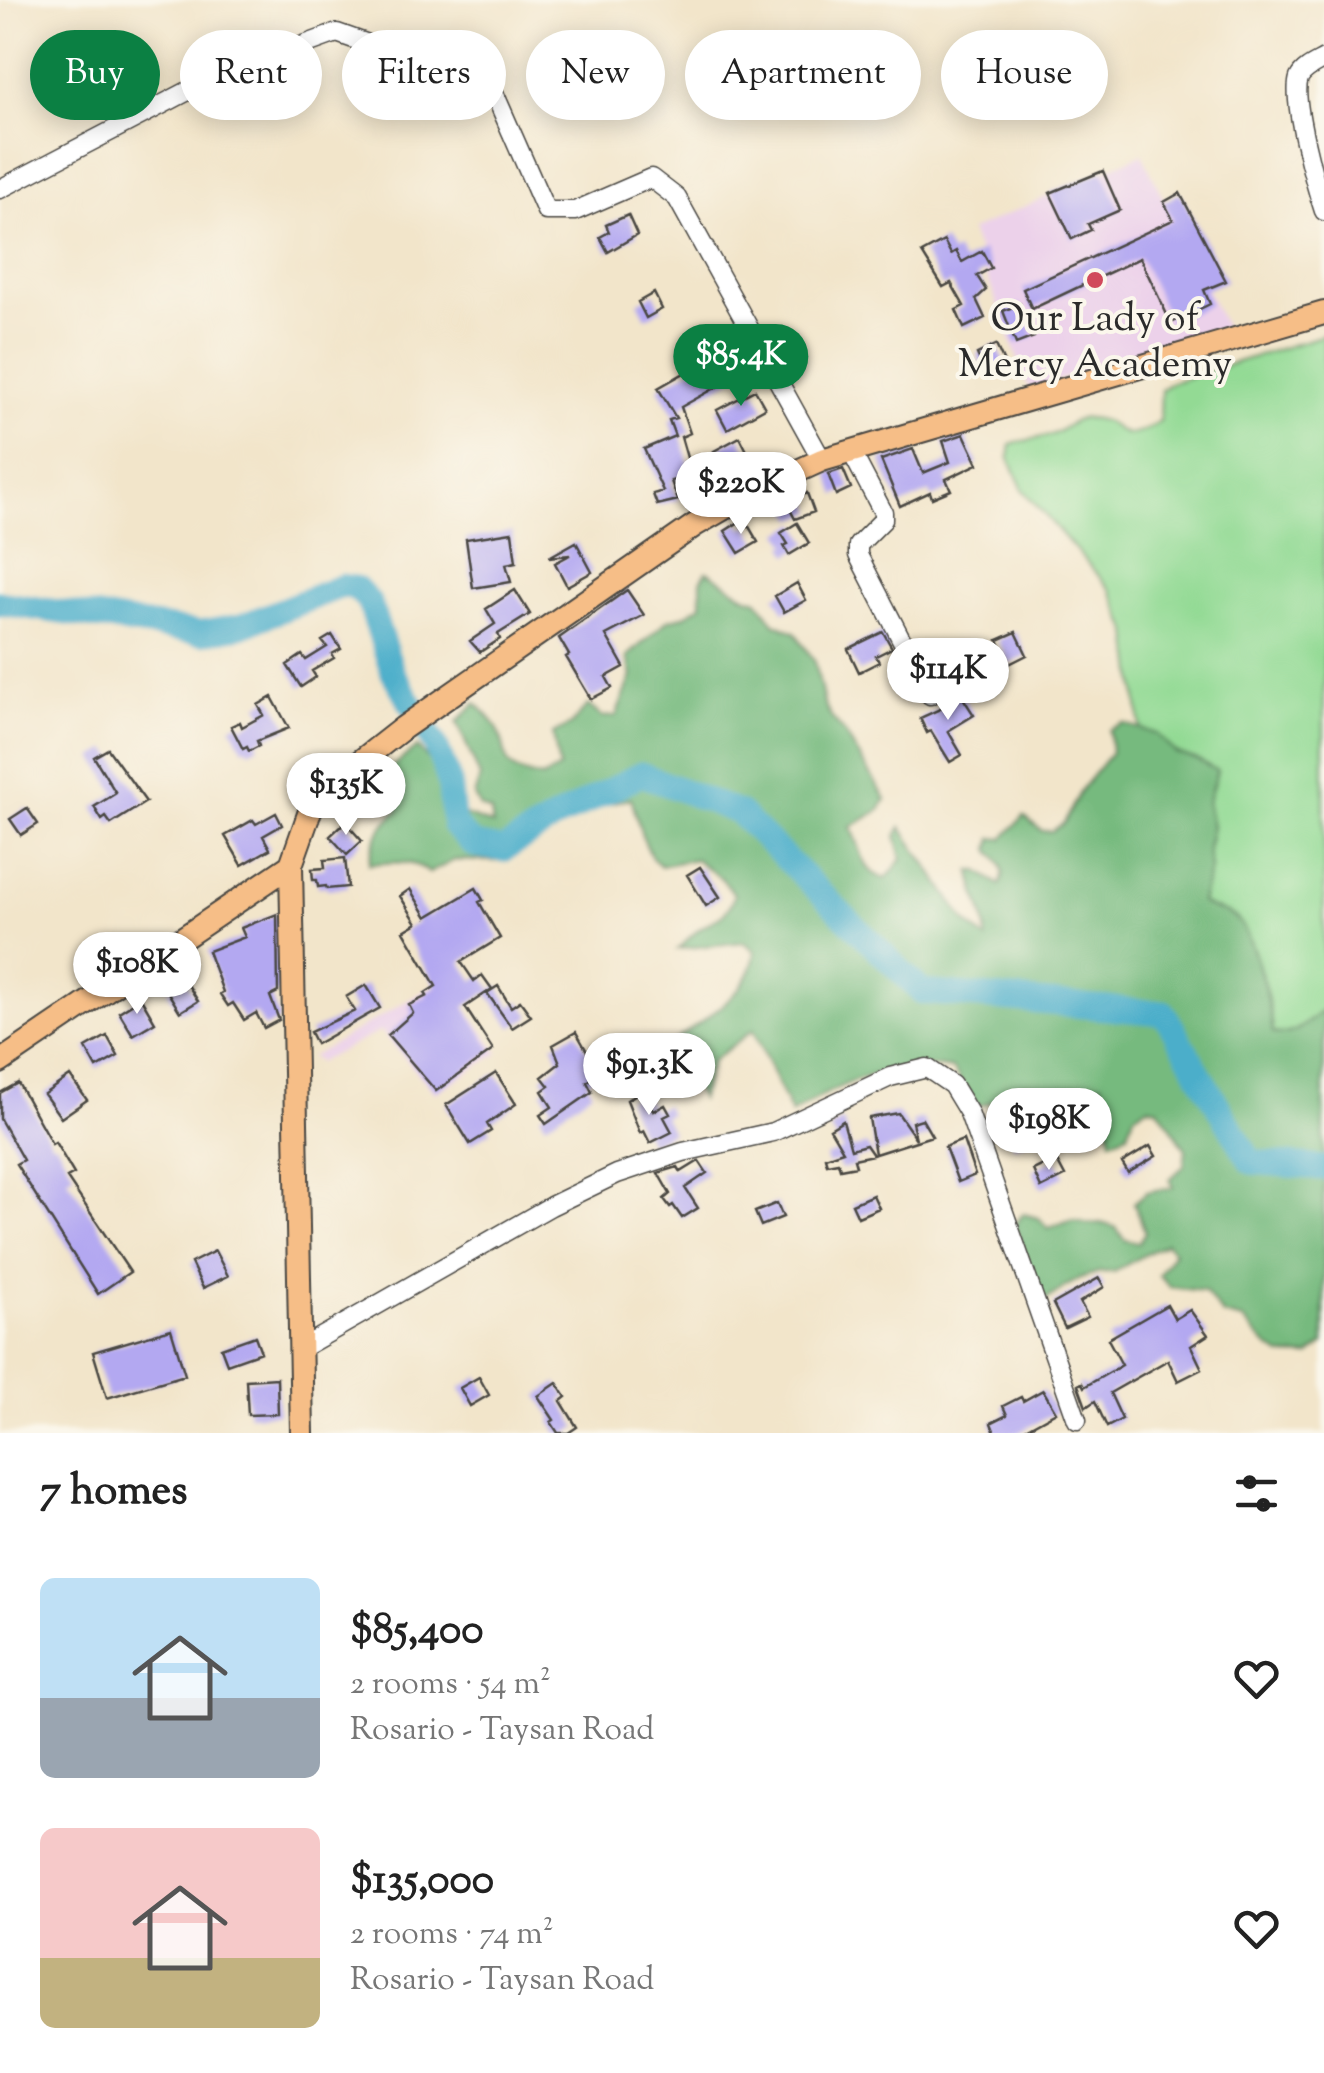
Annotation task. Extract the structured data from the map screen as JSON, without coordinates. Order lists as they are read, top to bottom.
{
  "places": ["Our Lady of Mercy Academy"],
  "page": {
    "chip": [
      "Buy",
      "Rent",
      "Filters",
      "New",
      "Apartment",
      "House"
    ],
    "price": [
      "$85.4K",
      "$220K",
      "$114K",
      "$135K",
      "$108K",
      "$91.3K",
      "$198K"
    ],
    "heading": "7 homes",
    "list": [
      {
        "name": "$85,400",
        "note": "2 rooms · 54 m² · Rosario - Taysan Road"
      },
      {
        "name": "$135,000",
        "note": "2 rooms · 74 m² · Rosario - Taysan Road"
      }
    ]
  }
}
